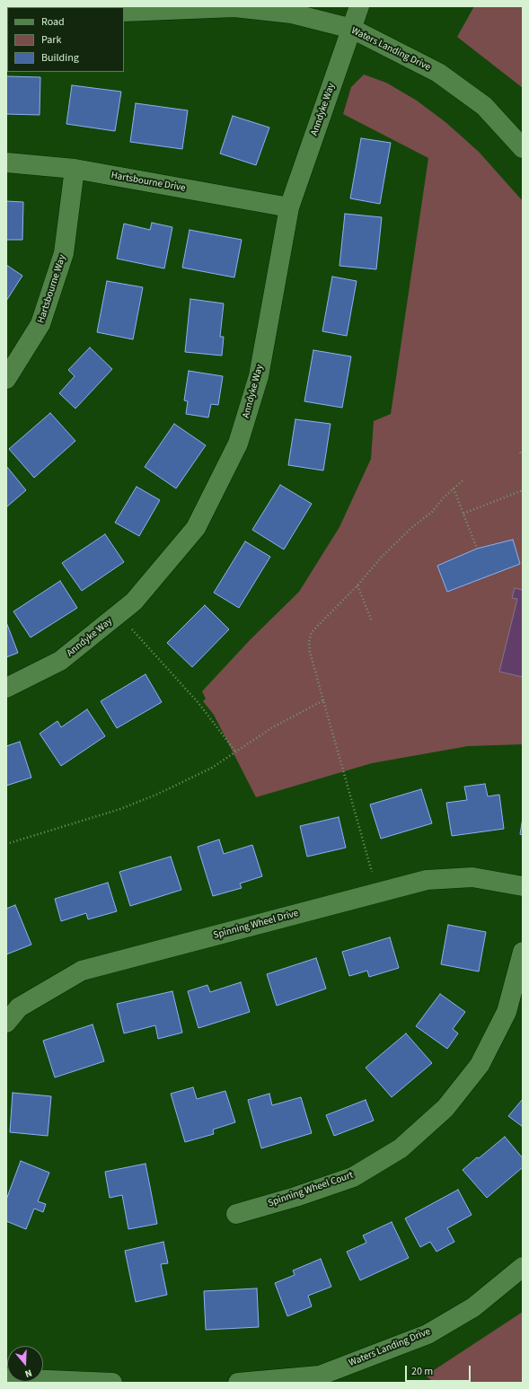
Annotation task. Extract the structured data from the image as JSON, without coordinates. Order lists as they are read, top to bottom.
{
  "streets": {
    "street": [
      "Waters Landing Drive",
      "Anndyke Way",
      "Hartsbourne Drive",
      "Hartsbourne Way",
      "Spinning Wheel Drive",
      "Spinning Wheel Court"
    ]
  },
  "crossings": [
    ["Waters Landing Drive", "Anndyke Way"],
    ["Anndyke Way", "Hartsbourne Drive"],
    ["Hartsbourne Drive", "Hartsbourne Way"]
  ],
  "legend": ["Road", "Park", "Building"],
  "scale_bar": "20 m",
  "north": "bottom"
}
